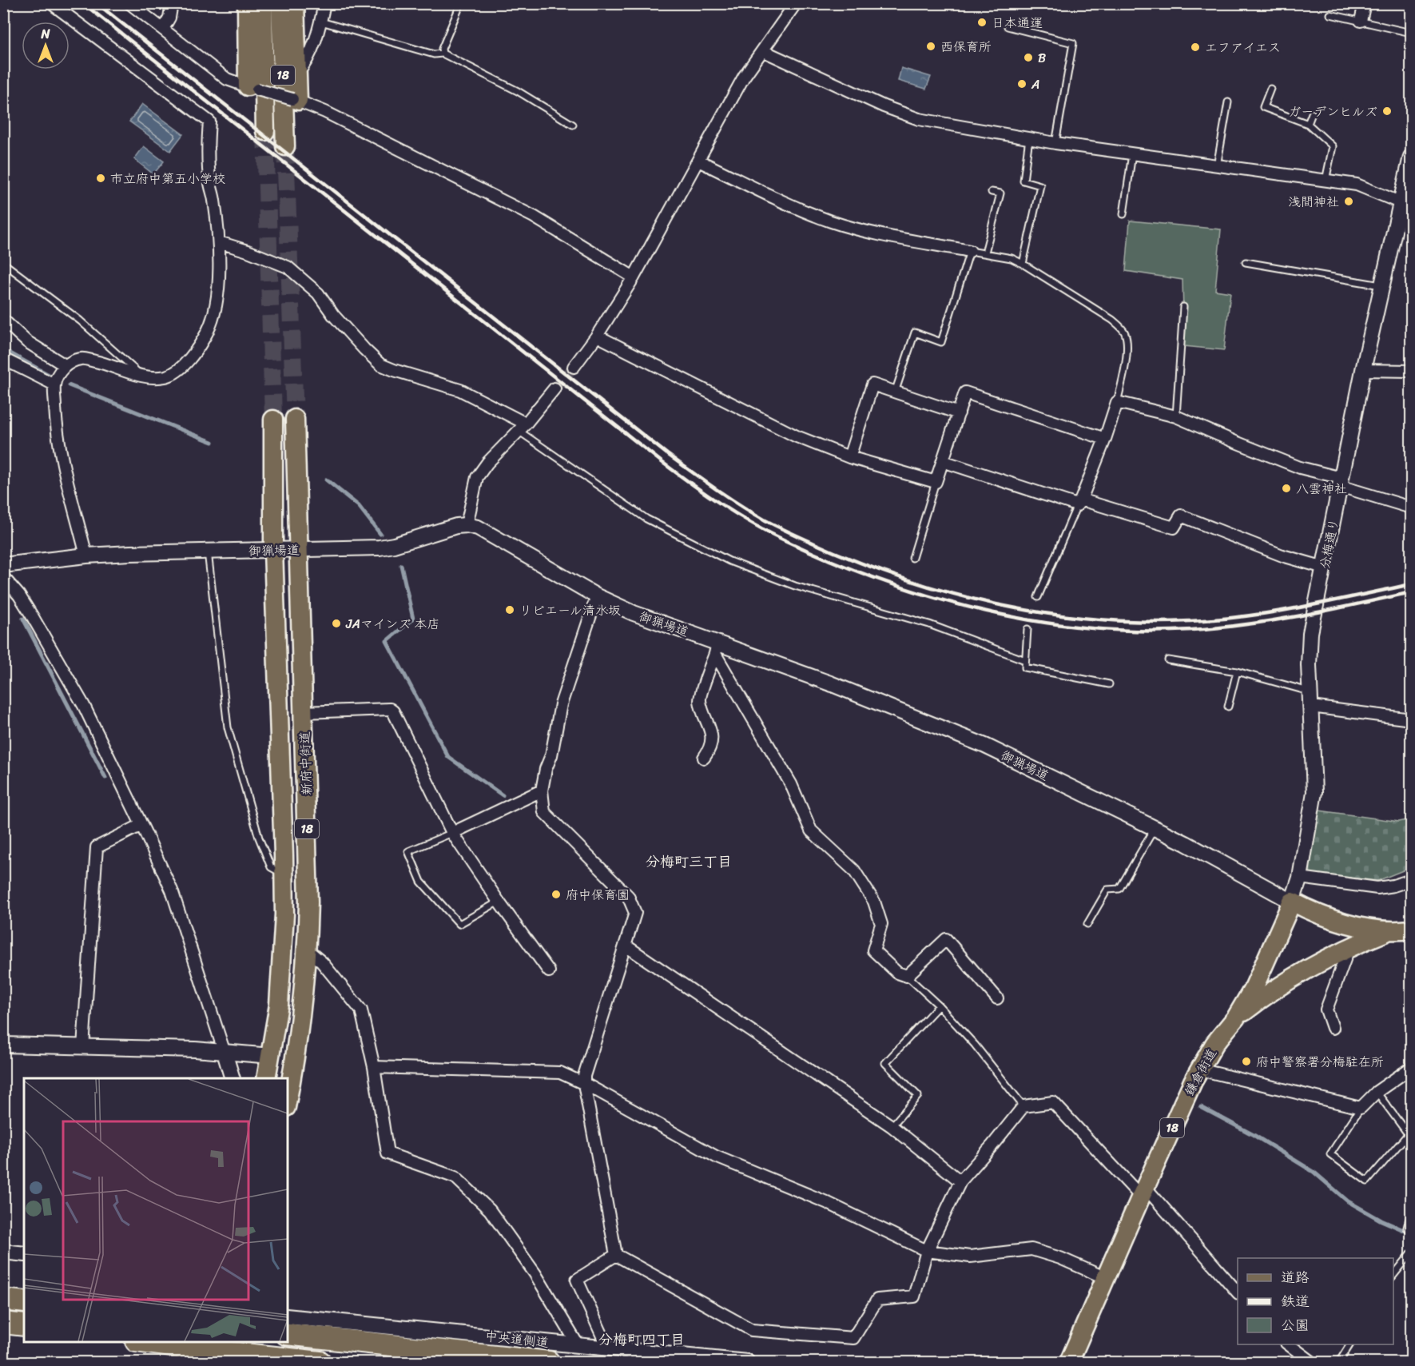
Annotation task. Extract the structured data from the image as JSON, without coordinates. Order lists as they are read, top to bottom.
{
  "streets": {
    "main road": ["18", "新府中街道", "鎌倉街道"],
    "street": ["分梅通り", "御猟場道", "中央道側道"]
  },
  "crossings": [
    ["18", "分梅通り"],
    ["18", "御猟場道"],
    ["18", "鎌倉街道"],
    ["分梅通り", "御猟場道"],
    ["分梅通り", "鎌倉街道"],
    ["御猟場道", "新府中街道"],
    ["御猟場道", "鎌倉街道"]
  ],
  "districts": ["分梅町三丁目", "分梅町四丁目"],
  "places": [
    "日本通運",
    "西保育所",
    "エフアイエス",
    "B",
    "A",
    "ガーデンヒルズ",
    "市立府中第五小学校",
    "浅間神社",
    "八雲神社",
    "リビエール清水坂",
    "JAマインズ 本店",
    "府中保育園",
    "府中警察署分梅駐在所"
  ],
  "legend": ["道路", "鉄道", "公園"],
  "north": "top"
}
